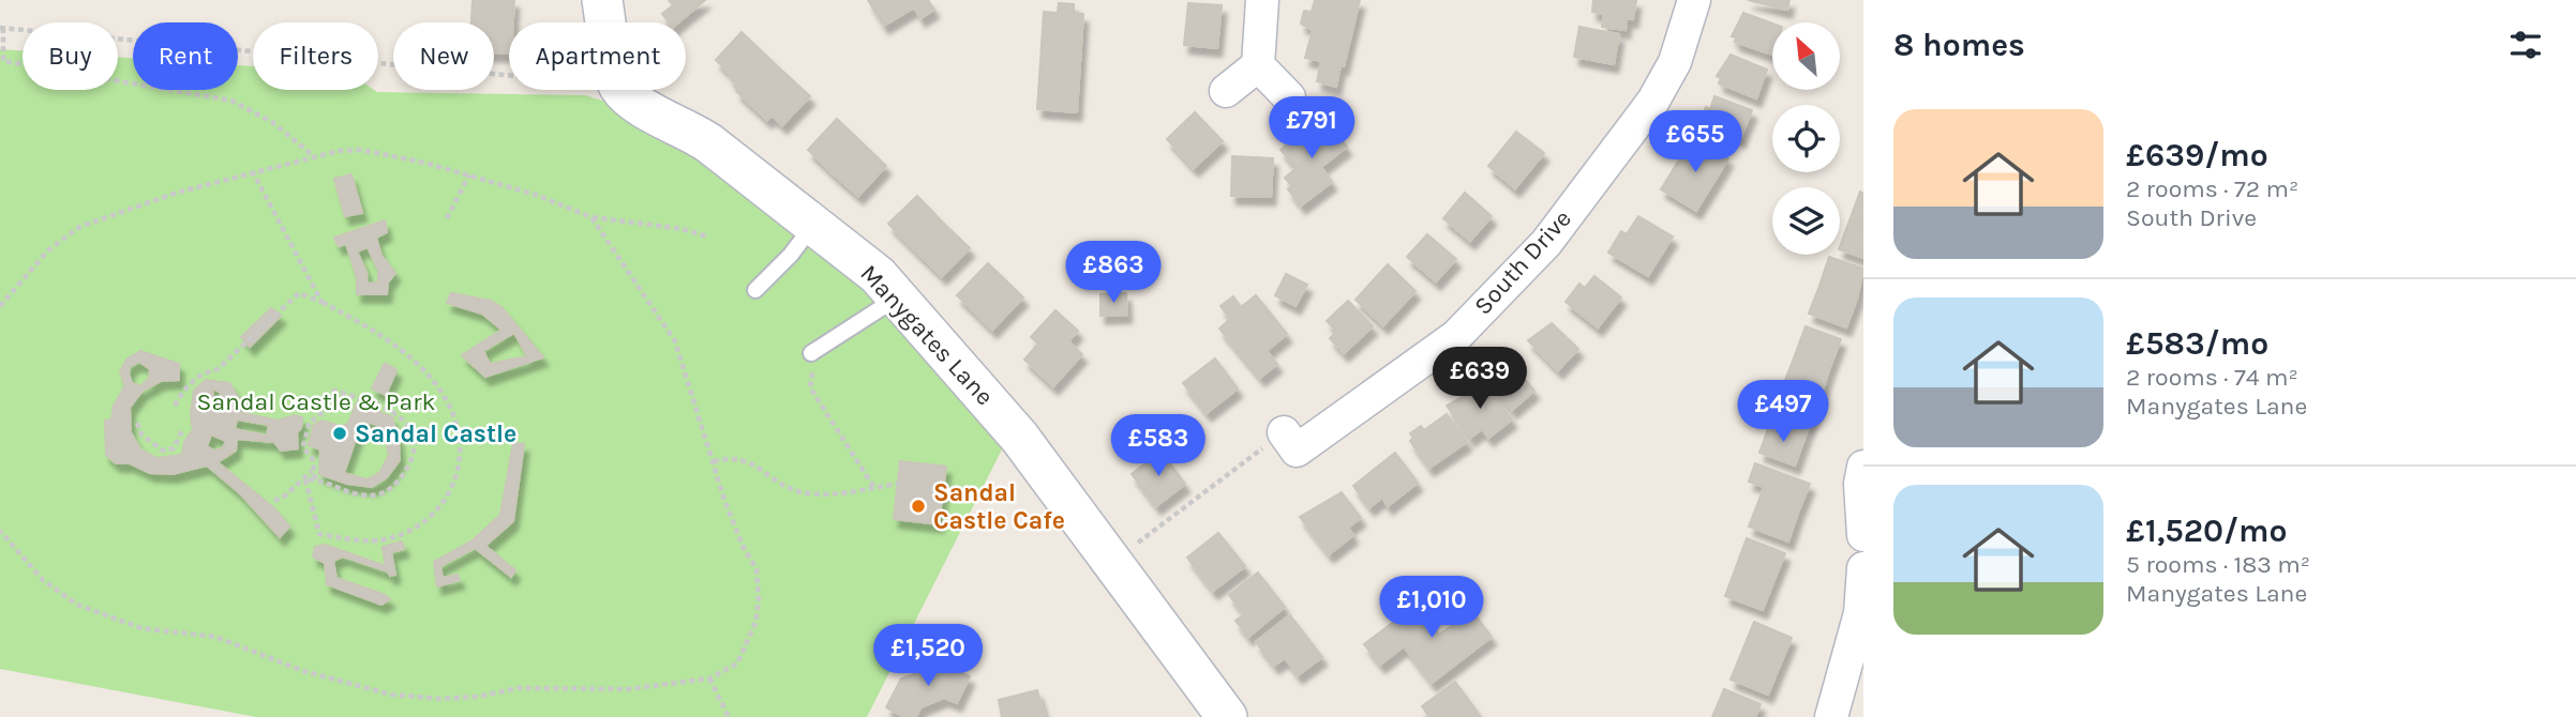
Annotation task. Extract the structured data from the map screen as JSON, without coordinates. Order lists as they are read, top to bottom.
{
  "streets": {
    "street": ["South Drive", "Manygates Lane"]
  },
  "parks": ["Sandal Castle & Park"],
  "places": ["Sandal Castle", "Sandal Castle Cafe"],
  "north": "top left",
  "page": {
    "heading": "8 homes",
    "chip": [
      "Buy",
      "Rent",
      "Filters",
      "New",
      "Apartment"
    ],
    "list": [
      {
        "name": "£639/mo",
        "note": "2 rooms · 72 m² · South Drive"
      },
      {
        "name": "£583/mo",
        "note": "2 rooms · 74 m² · Manygates Lane"
      },
      {
        "name": "£1,520/mo",
        "note": "5 rooms · 183 m² · Manygates Lane"
      }
    ],
    "price": [
      "£791",
      "£655",
      "£863",
      "£639",
      "£497",
      "£583",
      "£1,010",
      "£1,520"
    ]
  }
}
